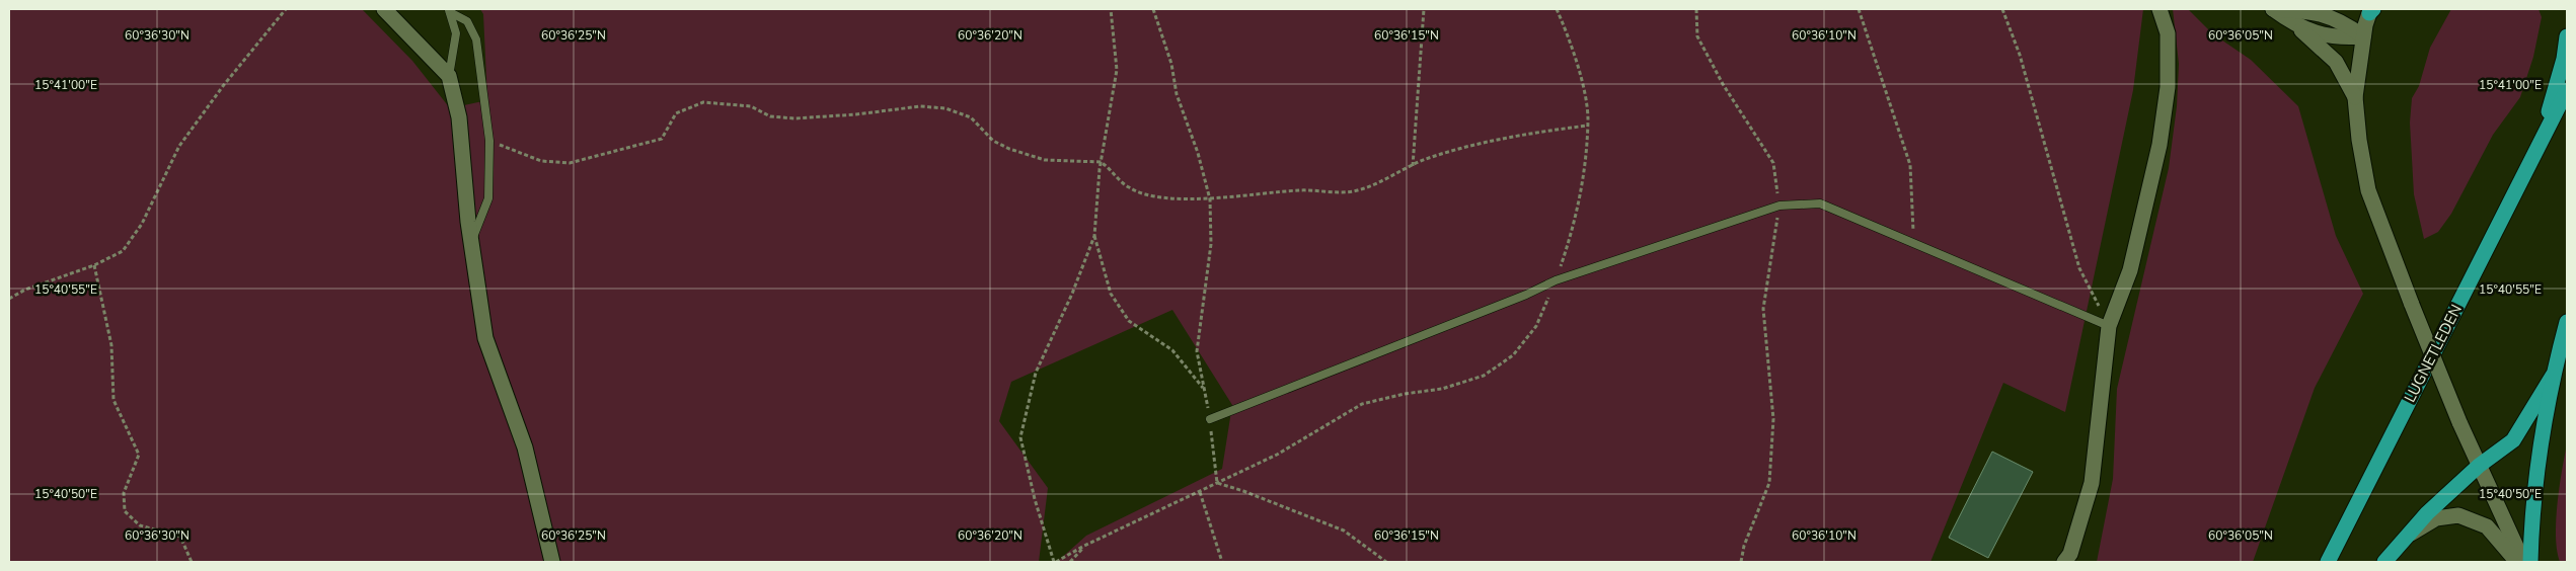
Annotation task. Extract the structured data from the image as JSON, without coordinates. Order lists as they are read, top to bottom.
{
  "streets": {
    "highway": ["LUGNETLEDEN"]
  },
  "coordinates": [
    "60°36'30\"N",
    "60°36'25\"N",
    "60°36'20\"N",
    "60°36'15\"N",
    "60°36'10\"N",
    "60°36'05\"N",
    "15°41'00\"E",
    "15°40'55\"E",
    "15°40'50\"E"
  ]
}
